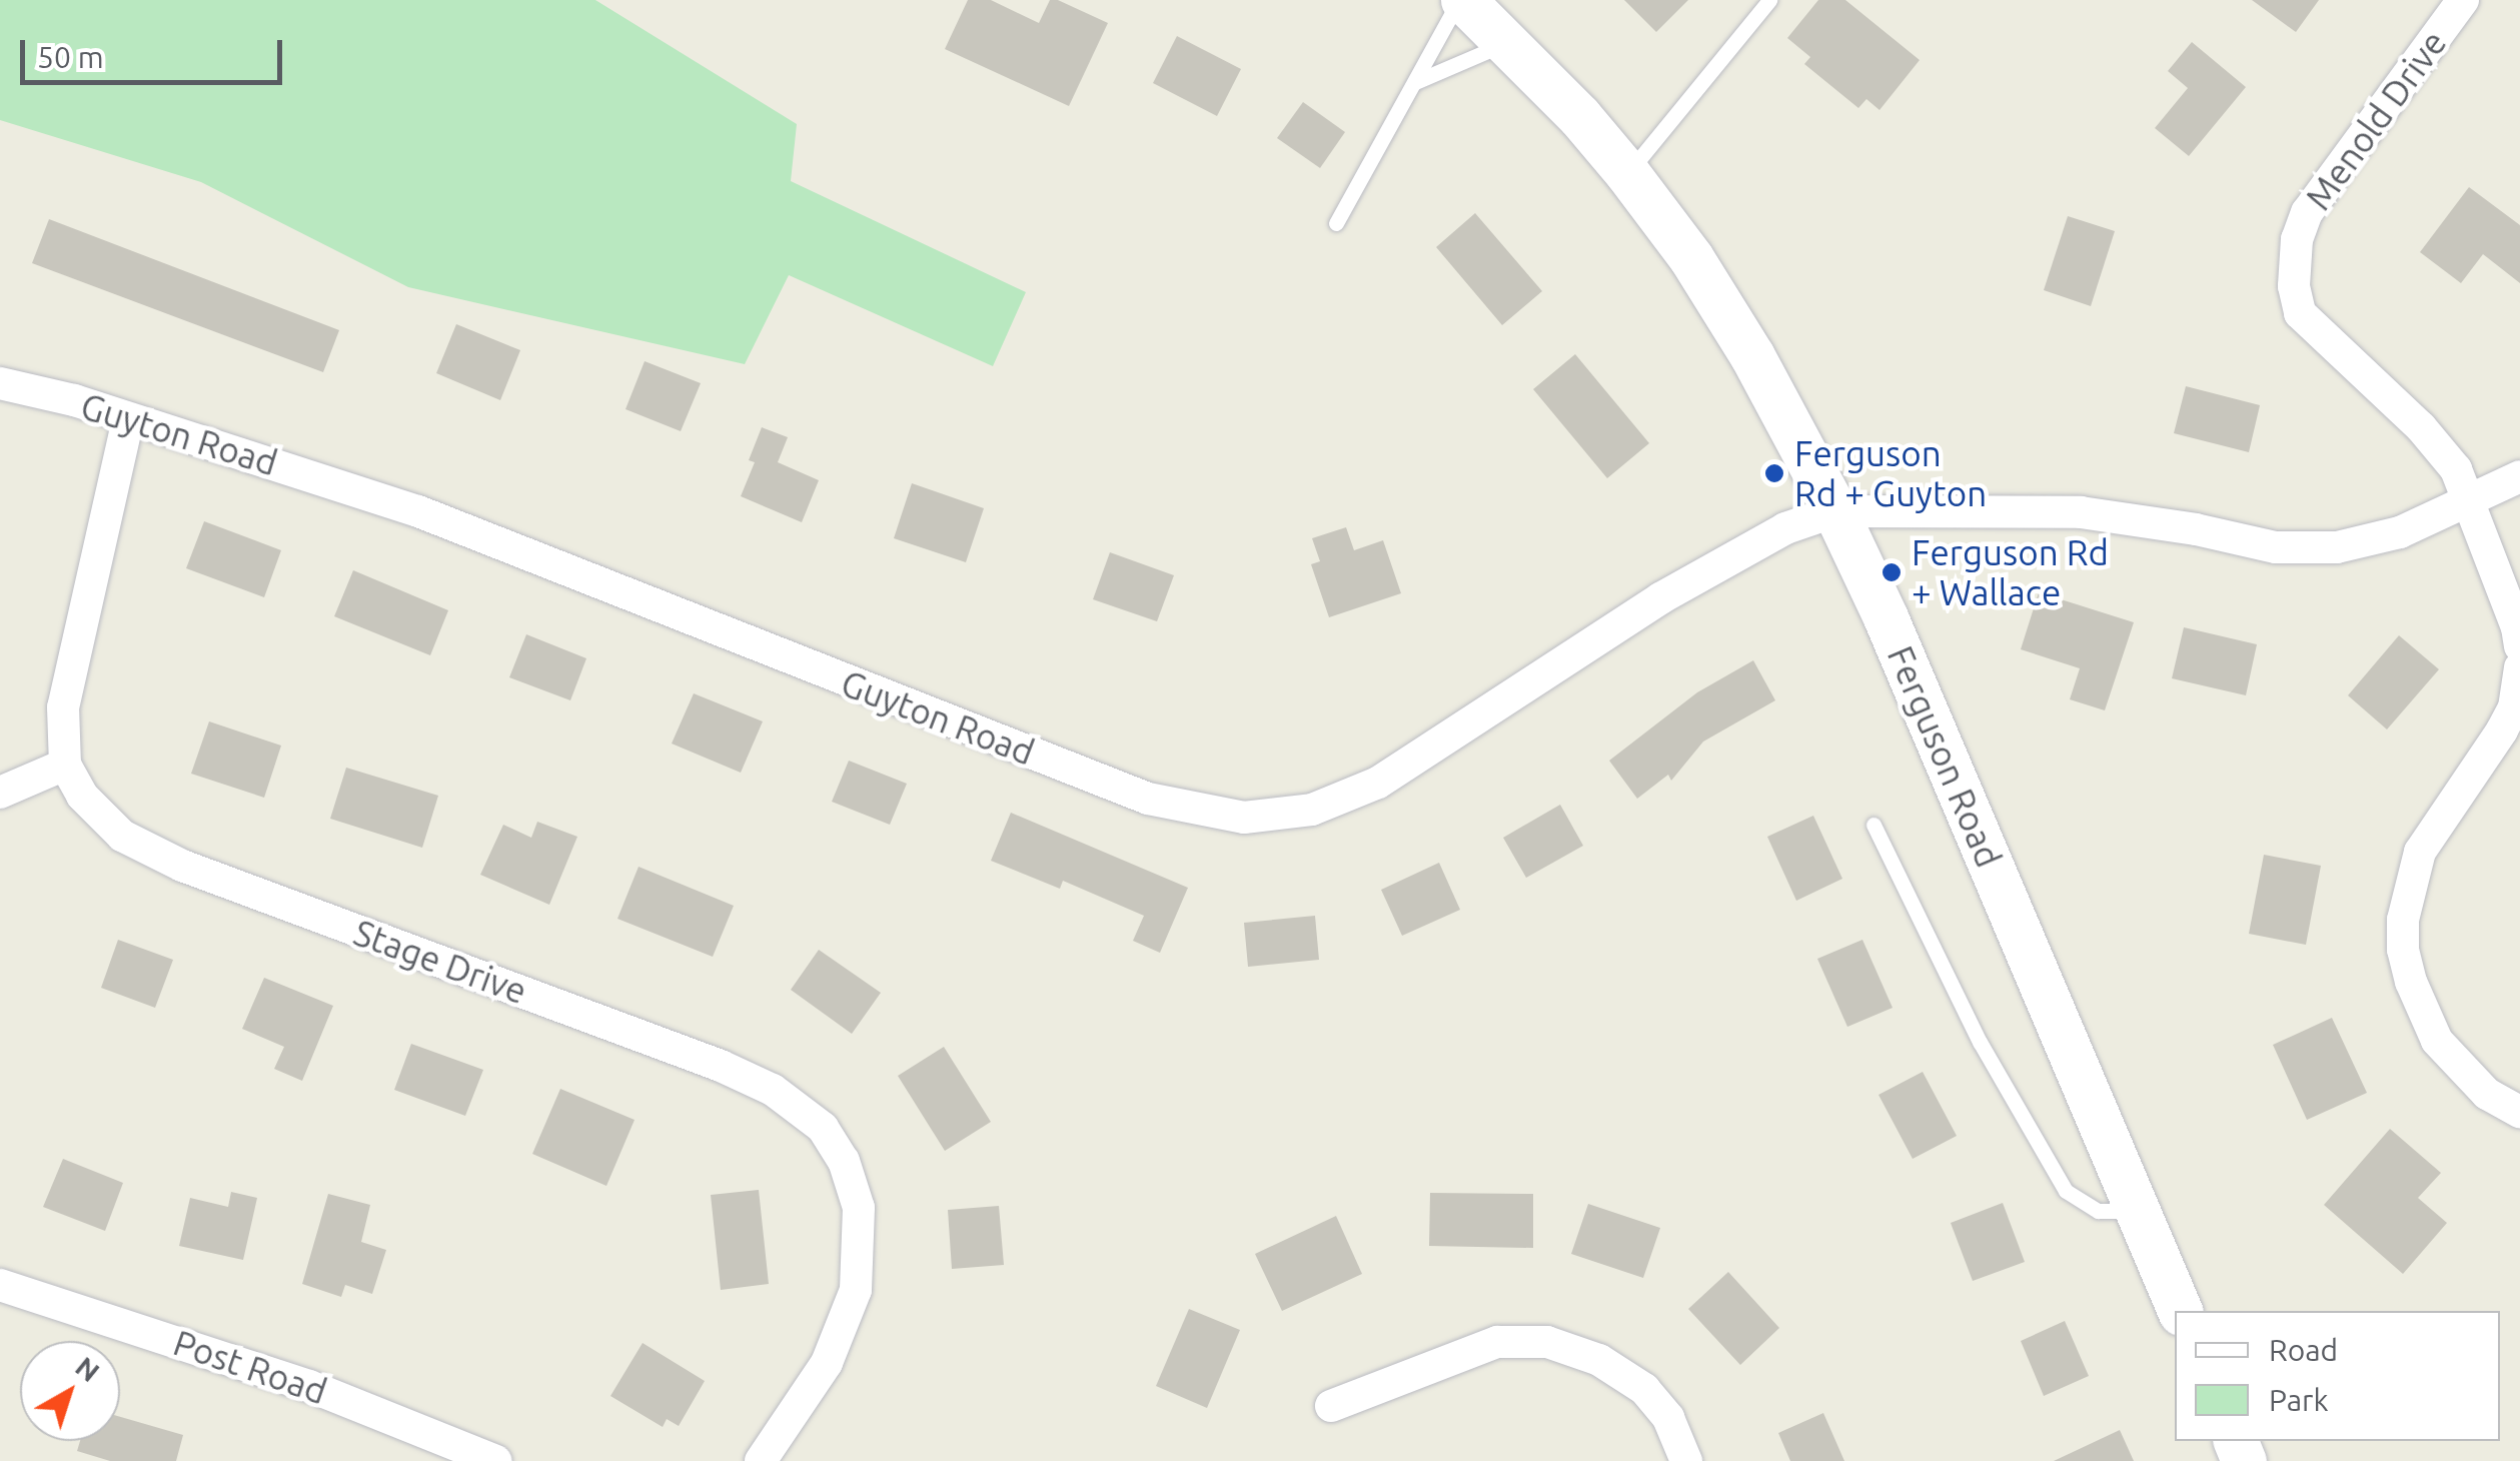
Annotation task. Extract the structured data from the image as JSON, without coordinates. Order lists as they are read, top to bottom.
{
  "streets": {
    "street": [
      "Menold Drive",
      "Guyton Road",
      "Ferguson Road",
      "Stage Drive",
      "Post Road"
    ]
  },
  "crossings": [
    ["Menold Drive", "Guyton Road"],
    ["Guyton Road", "Ferguson Road"]
  ],
  "places": ["Ferguson Rd + Guyton", "Ferguson Rd + Wallace"],
  "legend": ["Road", "Park"],
  "scale_bar": "50 m",
  "north": "top right"
}
